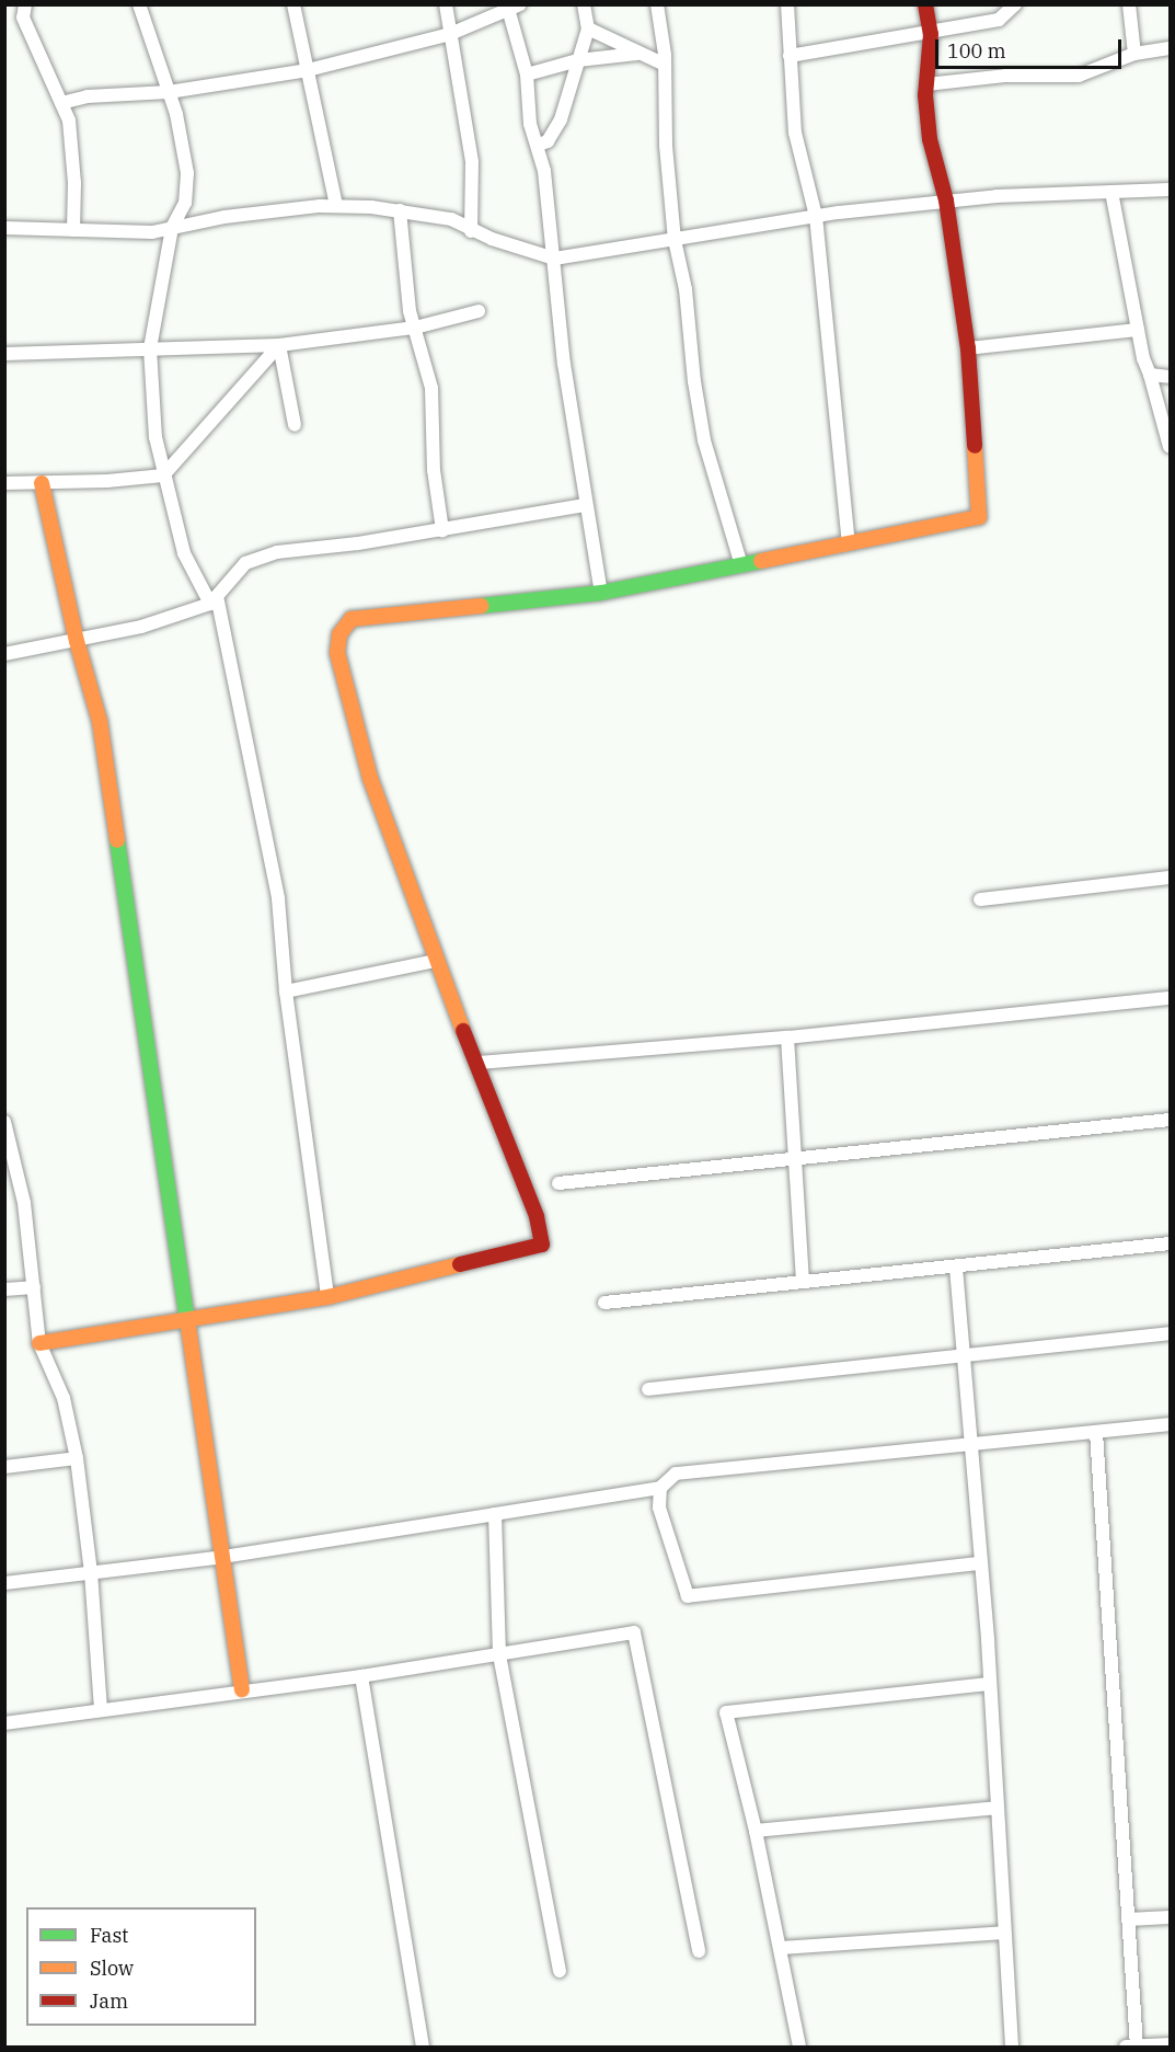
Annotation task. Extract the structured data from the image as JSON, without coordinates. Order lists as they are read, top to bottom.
{
  "legend": ["Fast", "Slow", "Jam"],
  "scale_bar": "100 m"
}
